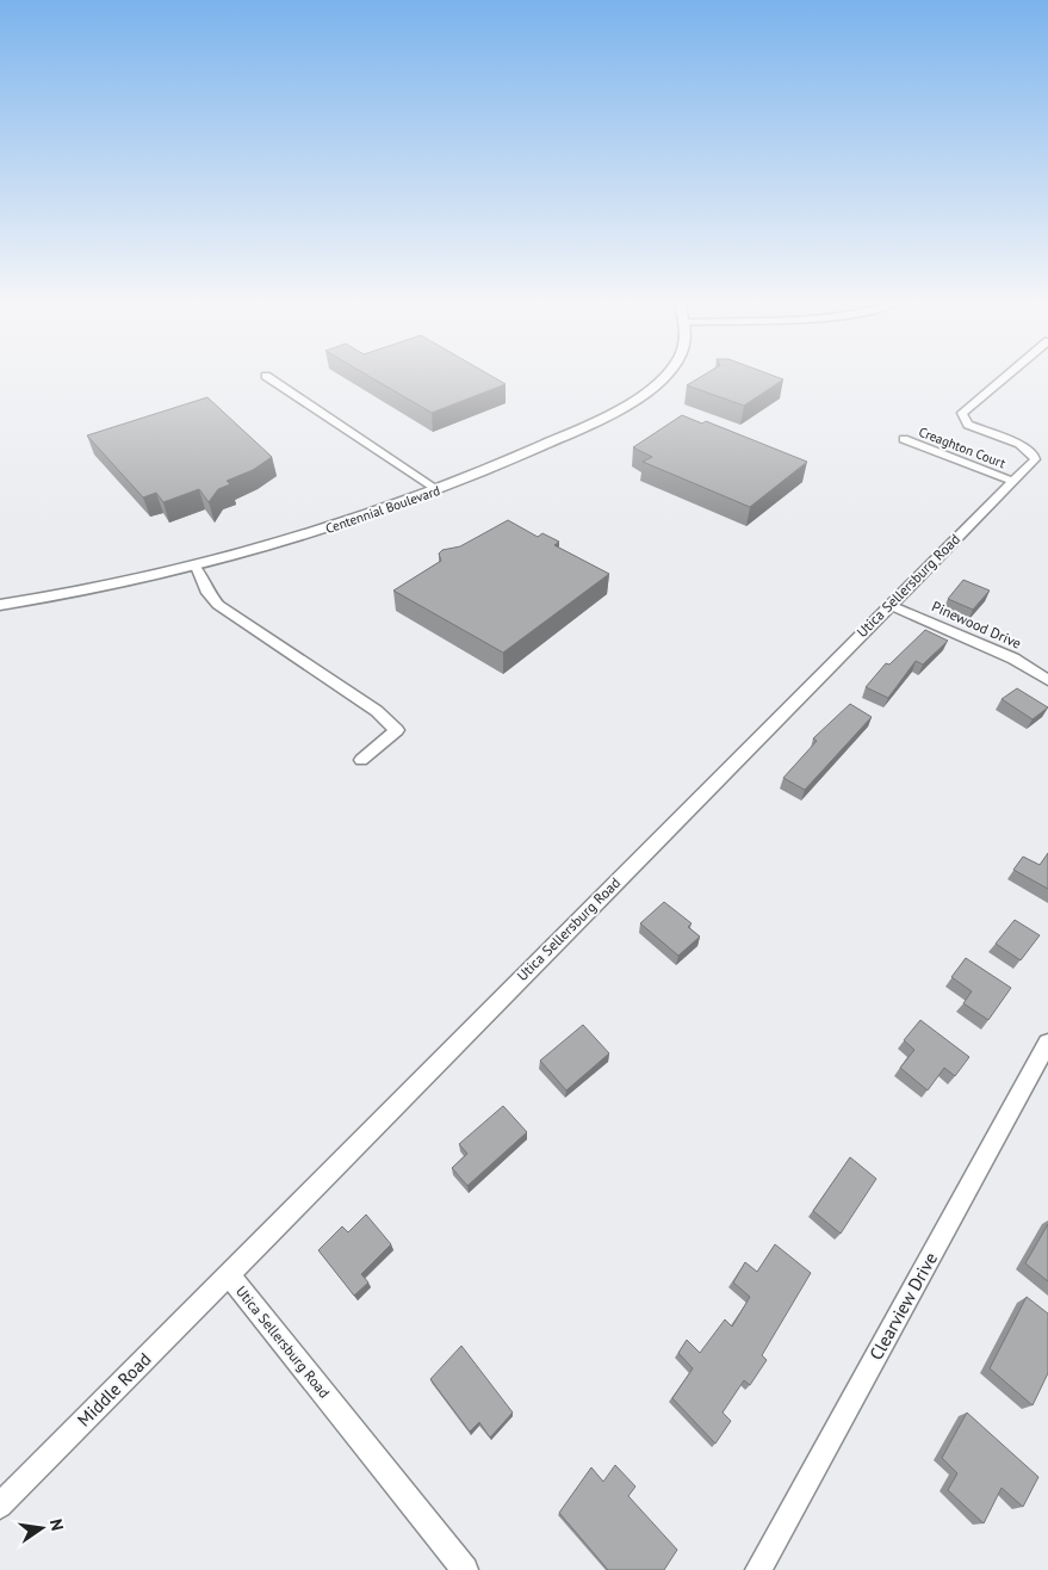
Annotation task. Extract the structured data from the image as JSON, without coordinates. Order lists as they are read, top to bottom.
{
  "streets": {
    "street": [
      "Creaghton Court",
      "Centennial Boulevard",
      "Utica Sellersburg Road",
      "Pinewood Drive",
      "Clearview Drive",
      "Middle Road"
    ]
  },
  "crossings": [
    ["Creaghton Court", "Utica Sellersburg Road"],
    ["Utica Sellersburg Road", "Pinewood Drive"],
    ["Utica Sellersburg Road", "Middle Road"]
  ],
  "north": "right"
}
